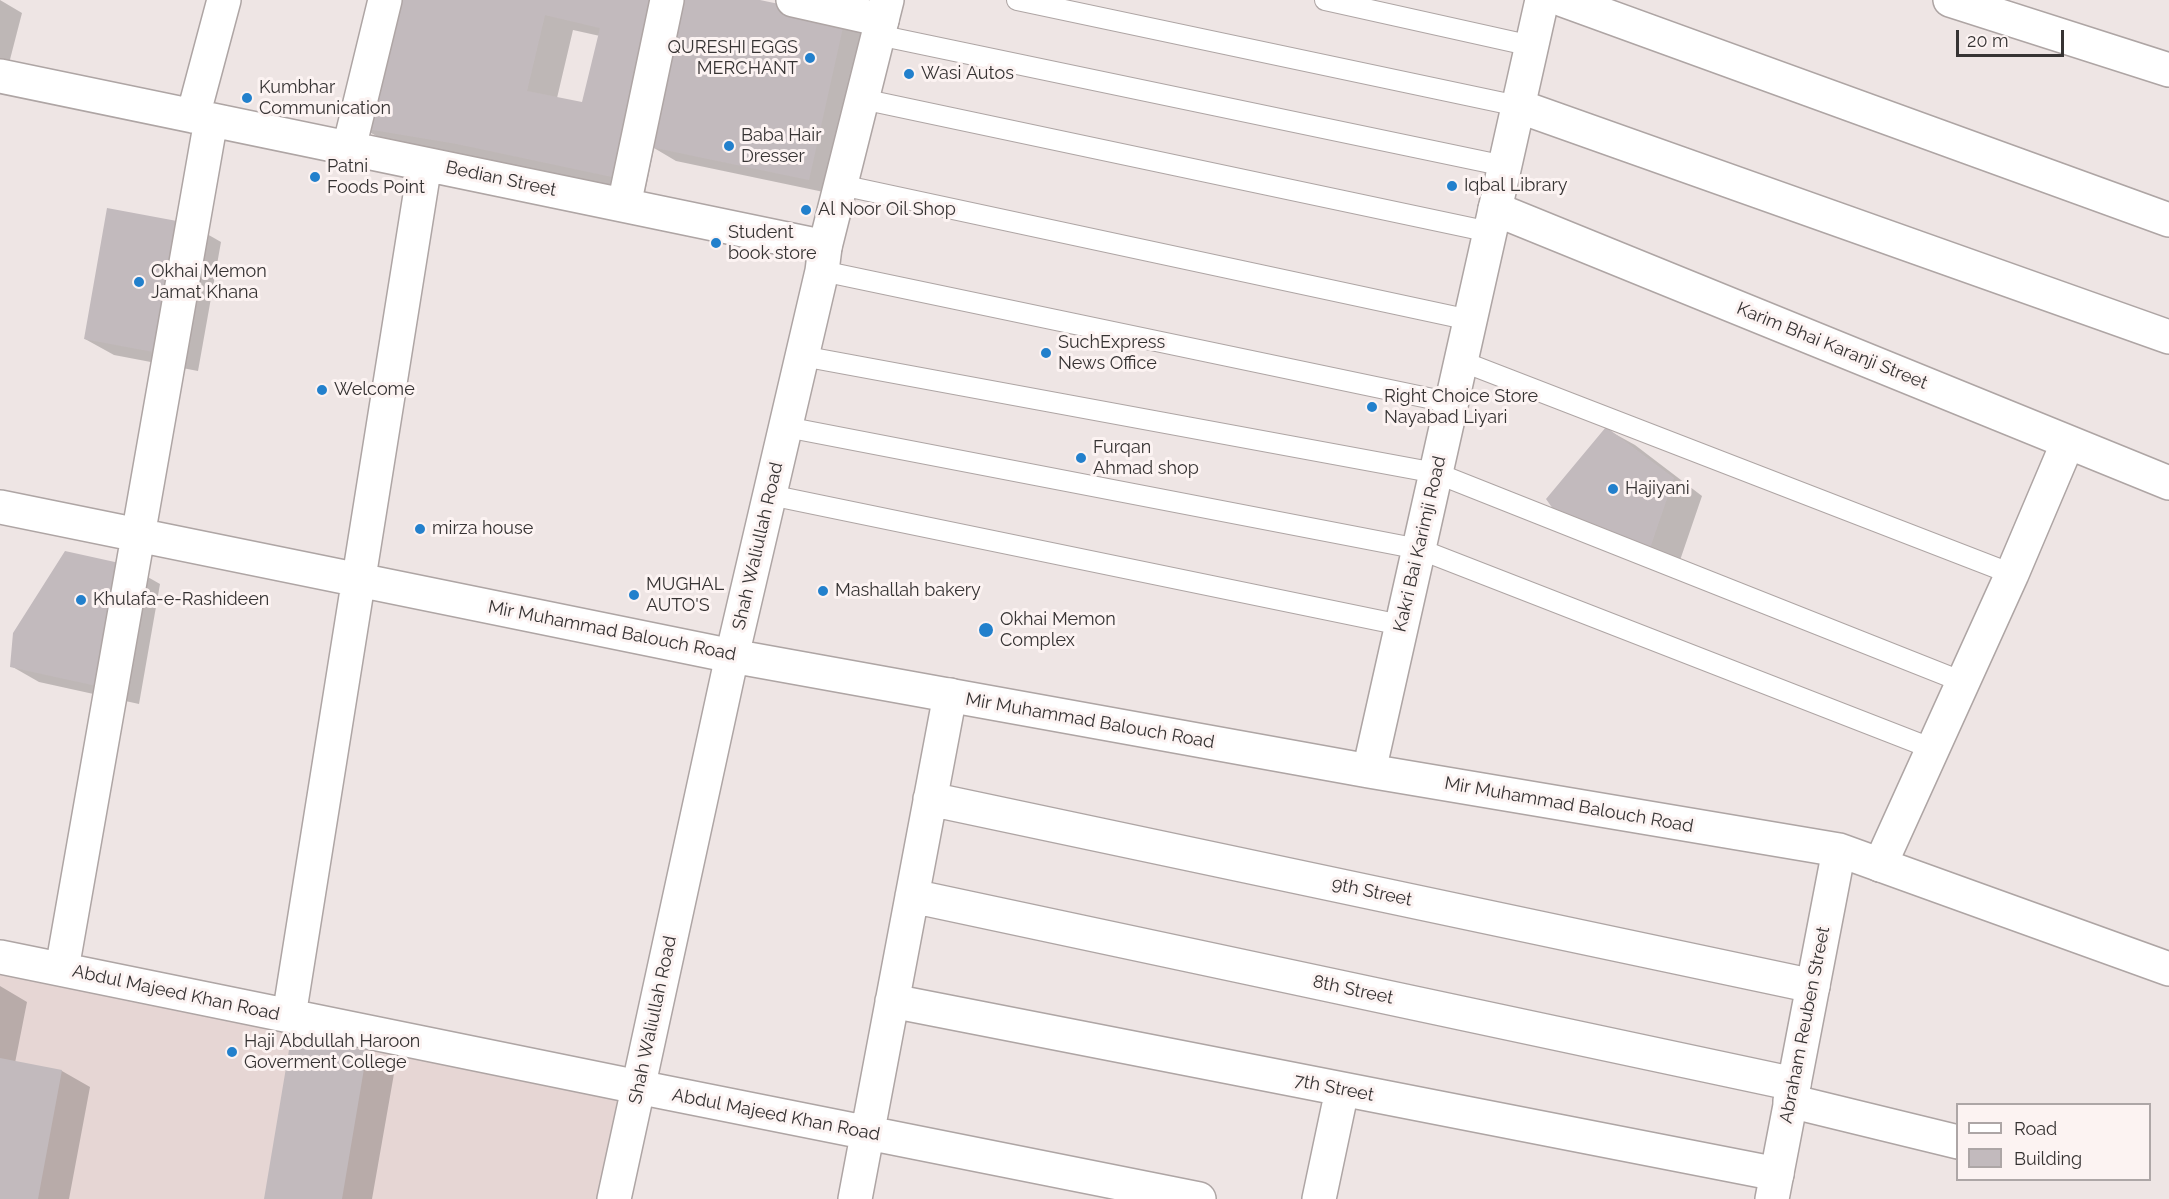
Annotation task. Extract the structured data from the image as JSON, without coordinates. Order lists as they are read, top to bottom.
{
  "streets": {
    "street": [
      "Bedian Street",
      "Karim Bhai Karanji Street",
      "Kakri Bai Karimji Road",
      "Shah Waliullah Road",
      "Mir Muhammad Balouch Road",
      "9th Street",
      "8th Street",
      "Abdul Majeed Khan Road",
      "Abraham Reuben Street",
      "7th Street"
    ]
  },
  "crossings": [
    ["Bedian Street", "Shah Waliullah Road"],
    ["Karim Bhai Karanji Street", "Kakri Bai Karimji Road"],
    ["Kakri Bai Karimji Road", "Mir Muhammad Balouch Road"],
    ["Shah Waliullah Road", "Mir Muhammad Balouch Road"],
    ["Shah Waliullah Road", "Abdul Majeed Khan Road"],
    ["Mir Muhammad Balouch Road", "Abraham Reuben Street"],
    ["9th Street", "Abraham Reuben Street"],
    ["8th Street", "Abraham Reuben Street"],
    ["Abraham Reuben Street", "7th Street"]
  ],
  "places": [
    "QURESHI EGGS MERCHANT",
    "Wasi Autos",
    "Kumbhar Communication",
    "Baba Hair Dresser",
    "Patni Foods Point",
    "Iqbal Library",
    "Al Noor Oil Shop",
    "Student book store",
    "Okhai Memon Jamat Khana",
    "SuchExpress News Office",
    "Welcome",
    "Right Choice Store Nayabad Liyari",
    "Furqan Ahmad shop",
    "Hajiyani",
    "mirza house",
    "Mashallah bakery",
    "MUGHAL AUTO'S",
    "Khulafa-e-Rashideen",
    "Okhai Memon Complex",
    "Haji Abdullah Haroon Goverment College"
  ],
  "legend": ["Road", "Building"],
  "scale_bar": "20 m"
}
